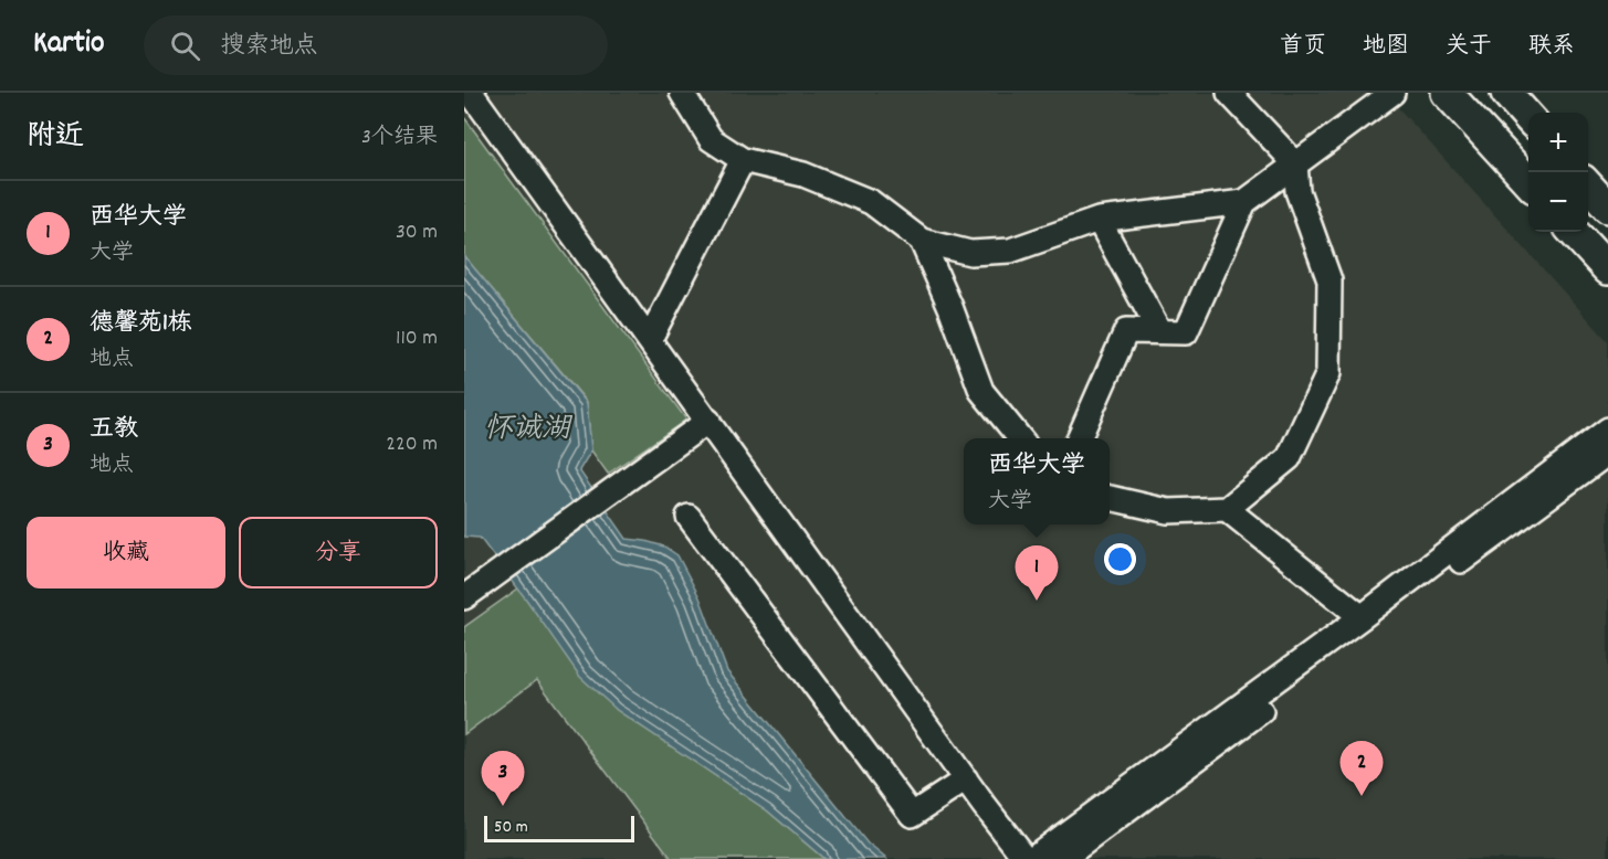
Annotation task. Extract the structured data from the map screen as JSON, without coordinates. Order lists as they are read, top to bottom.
{
  "water": ["怀诚湖"],
  "scale_bar": "50 m",
  "page": {
    "header": "Kartio",
    "search": "搜索地点",
    "nav": [
      "首页",
      "地图",
      "关于",
      "联系"
    ],
    "heading": ["附近", "3个结果"],
    "map_buttons": ["+", "−"],
    "list": [
      {
        "mark": "1",
        "name": "西华大学",
        "note": "大学",
        "value": "30 m"
      },
      {
        "mark": "2",
        "name": "德馨苑1栋",
        "note": "地点",
        "value": "110 m"
      },
      {
        "mark": "3",
        "name": "五教",
        "note": "地点",
        "value": "220 m"
      }
    ],
    "popup": ["西华大学", "大学"],
    "buttons": ["收藏", "分享"],
    "pins": ["1", "2", "3"],
    "scale": "50 m"
  }
}
